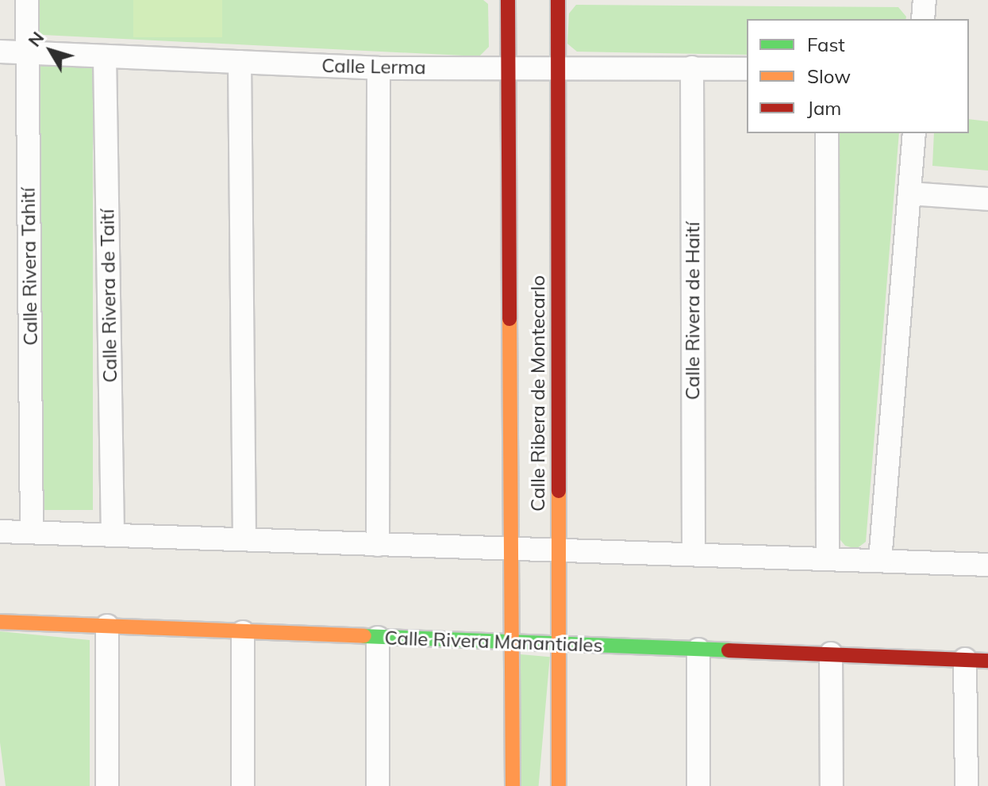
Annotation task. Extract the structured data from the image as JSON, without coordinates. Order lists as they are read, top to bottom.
{
  "streets": {
    "street": [
      "Calle Lerma",
      "Calle Rivera Tahití",
      "Calle Rivera de Taití",
      "Calle Rivera de Haití",
      "Calle Ribera de Montecarlo",
      "Calle Rivera Manantiales"
    ]
  },
  "crossings": [
    ["Calle Lerma", "Calle Rivera Tahití"],
    ["Calle Lerma", "Calle Rivera de Taití"],
    ["Calle Lerma", "Calle Rivera de Haití"],
    ["Calle Lerma", "Calle Ribera de Montecarlo"],
    ["Calle Ribera de Montecarlo", "Calle Rivera Manantiales"]
  ],
  "legend": ["Fast", "Slow", "Jam"],
  "north": "top left"
}
